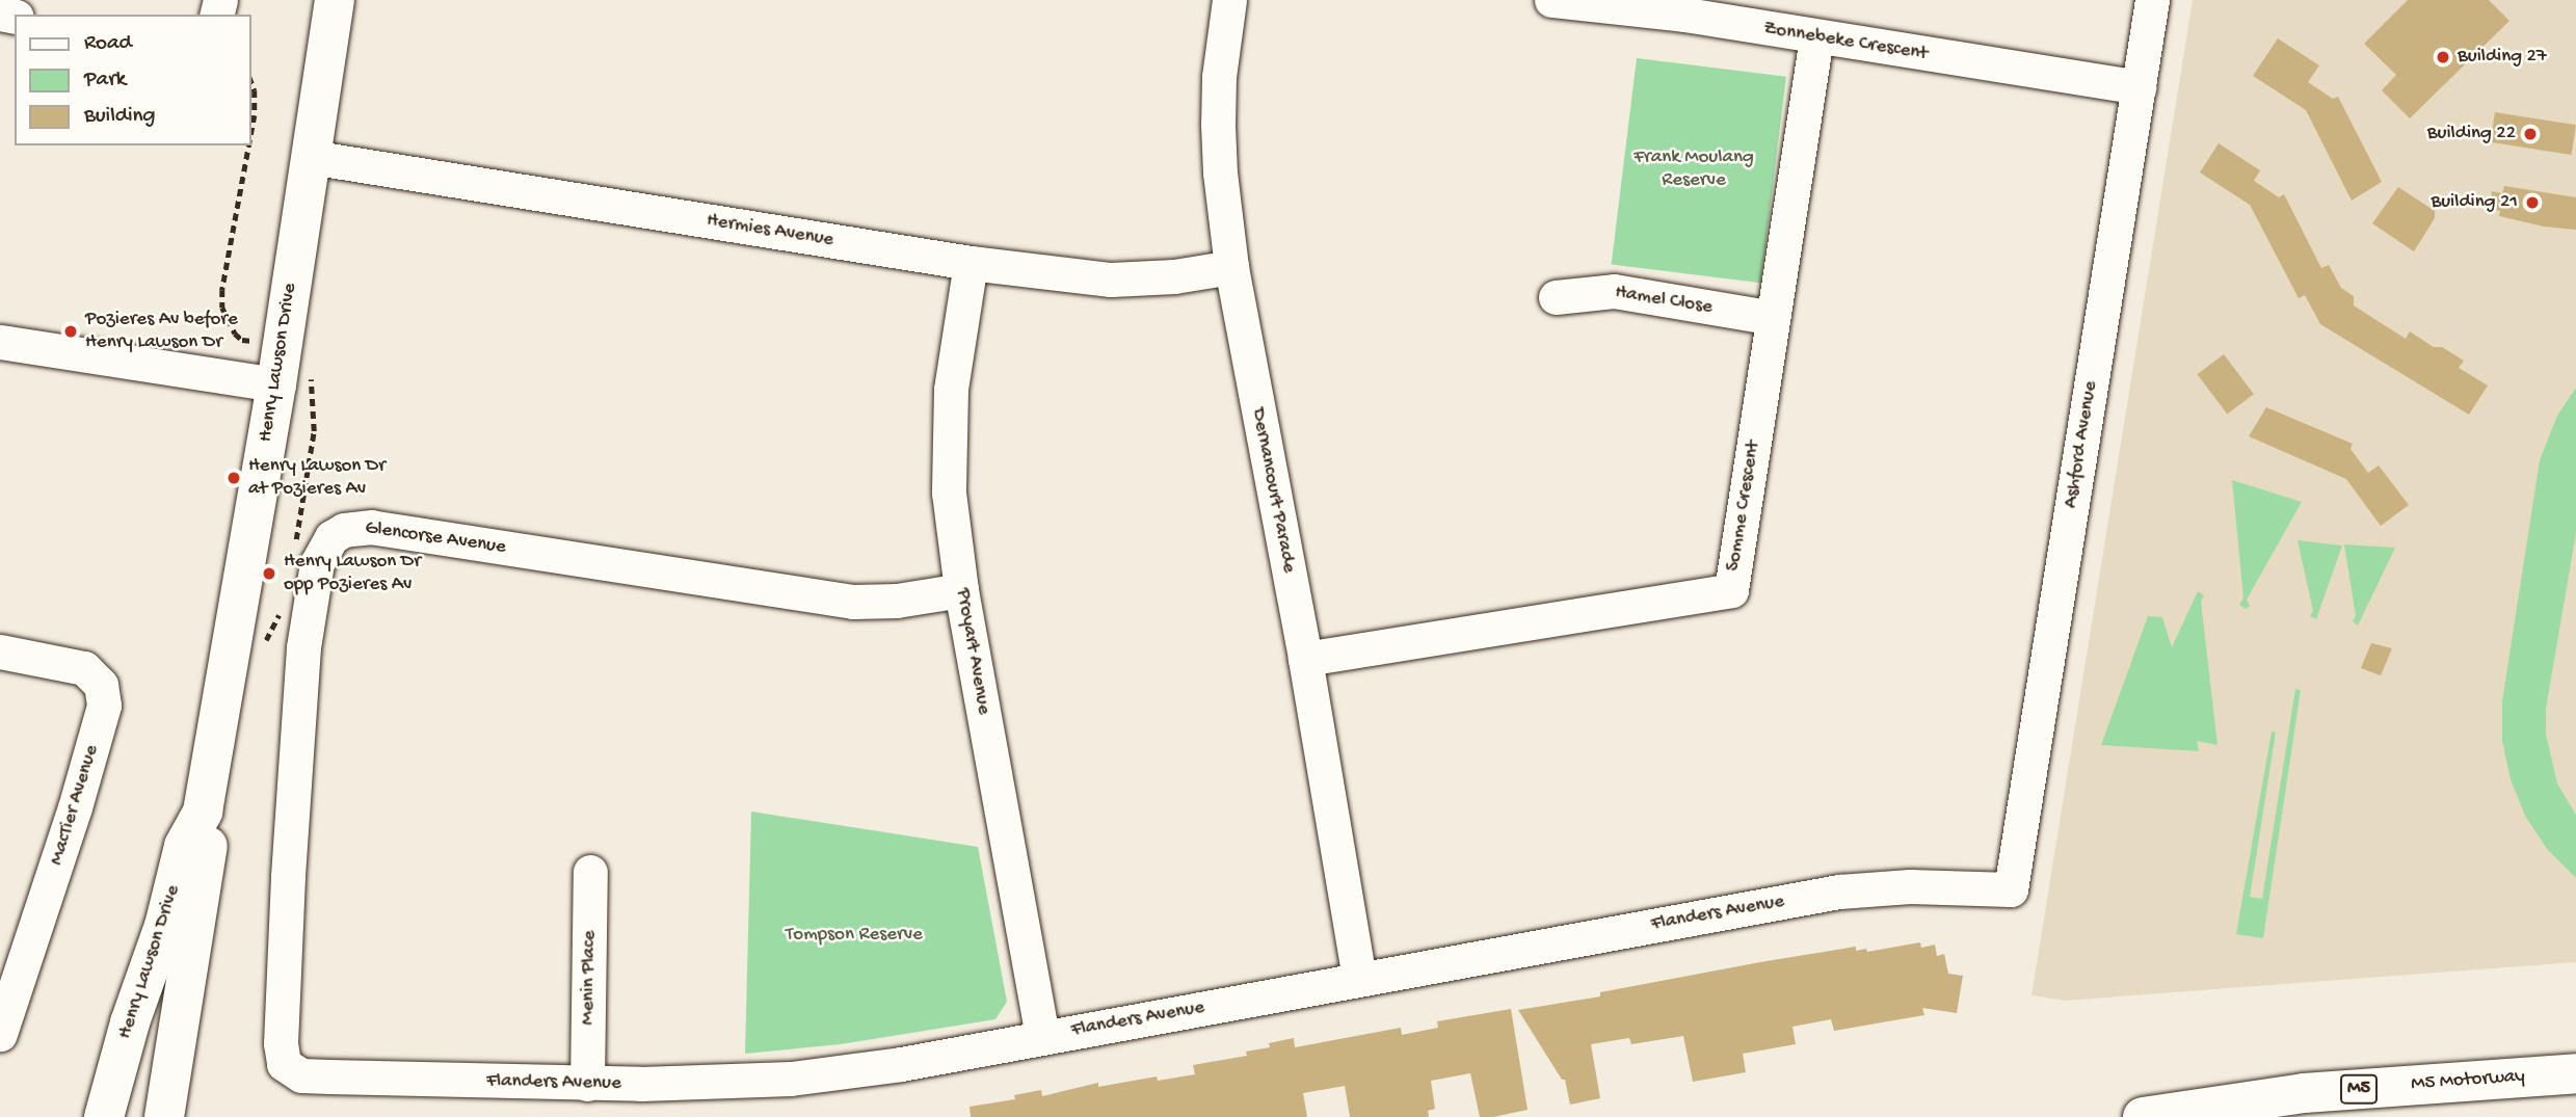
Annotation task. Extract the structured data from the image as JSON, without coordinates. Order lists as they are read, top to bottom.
{
  "streets": {
    "main road": ["Henry Lawson Drive", "M5 Motorway", "M5"],
    "street": [
      "Zonnebeke Crescent",
      "Hermies Avenue",
      "Hamel Close",
      "Ashford Avenue",
      "Dernancourt Parade",
      "Somme Crescent",
      "Glencorse Avenue",
      "Proyart Avenue",
      "MacTier Avenue",
      "Flanders Avenue",
      "Menin Place"
    ]
  },
  "crossings": [
    ["Zonnebeke Crescent", "Ashford Avenue"],
    ["Zonnebeke Crescent", "Somme Crescent"],
    ["Hermies Avenue", "Henry Lawson Drive"],
    ["Hermies Avenue", "Dernancourt Parade"],
    ["Hermies Avenue", "Proyart Avenue"],
    ["Hamel Close", "Somme Crescent"],
    ["Ashford Avenue", "Flanders Avenue"],
    ["Dernancourt Parade", "Somme Crescent"],
    ["Dernancourt Parade", "Flanders Avenue"],
    ["Glencorse Avenue", "Proyart Avenue"],
    ["Glencorse Avenue", "Flanders Avenue"],
    ["Proyart Avenue", "Flanders Avenue"],
    ["Flanders Avenue", "Menin Place"]
  ],
  "parks": ["Frank Moulang Reserve", "Tompson Reserve"],
  "places": [
    "Building 27",
    "Building 22",
    "Building 21",
    "Pozieres Av before Henry Lawson Dr",
    "Henry Lawson Dr at Pozieres Av",
    "Henry Lawson Dr opp Pozieres Av"
  ],
  "legend": ["Road", "Park", "Building"]
}
